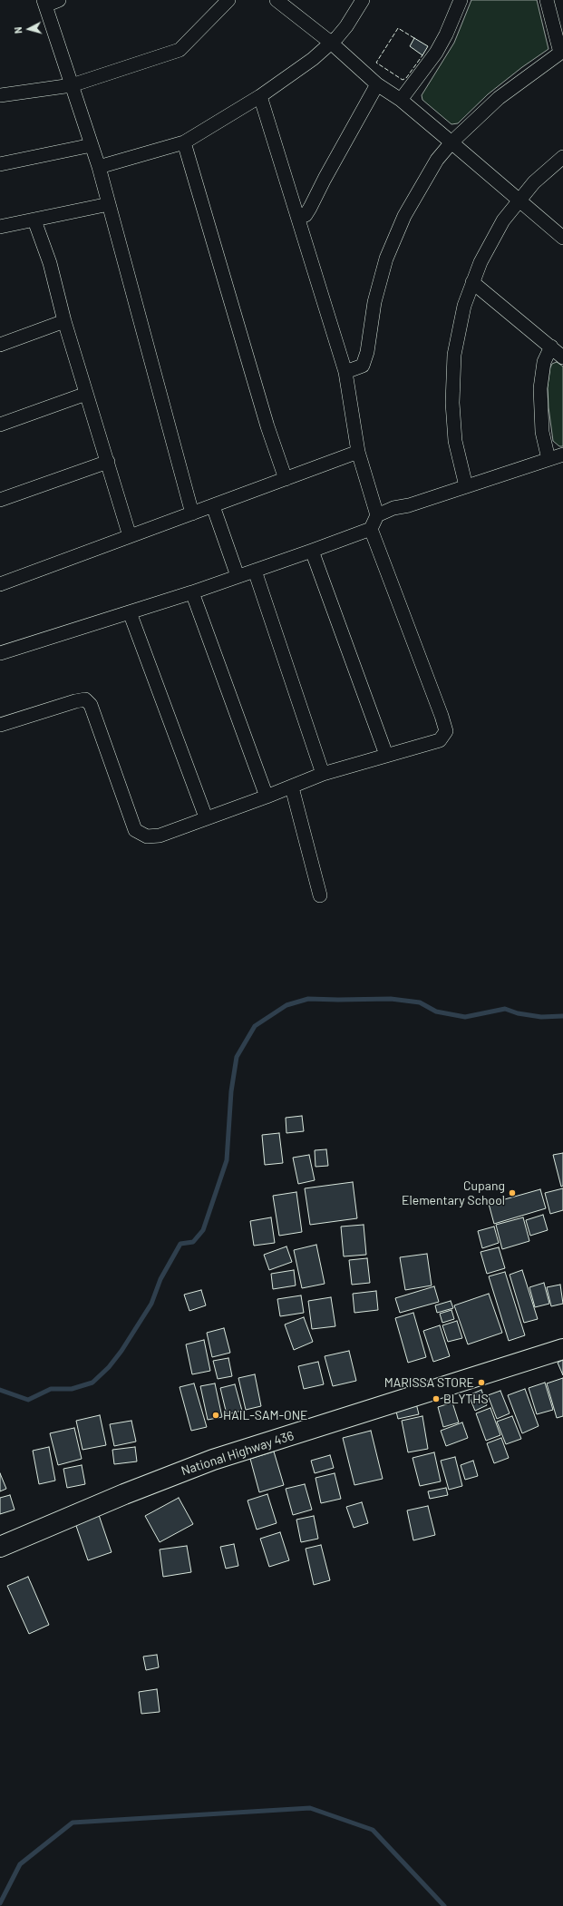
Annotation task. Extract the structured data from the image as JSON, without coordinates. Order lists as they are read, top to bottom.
{
  "streets": {
    "main road": ["National Highway 436"]
  },
  "places": [
    "Cupang Elementary School",
    "MARISSA STORE",
    "BLYTHS",
    "HAIL-SAM-ONE"
  ],
  "north": "left"
}
